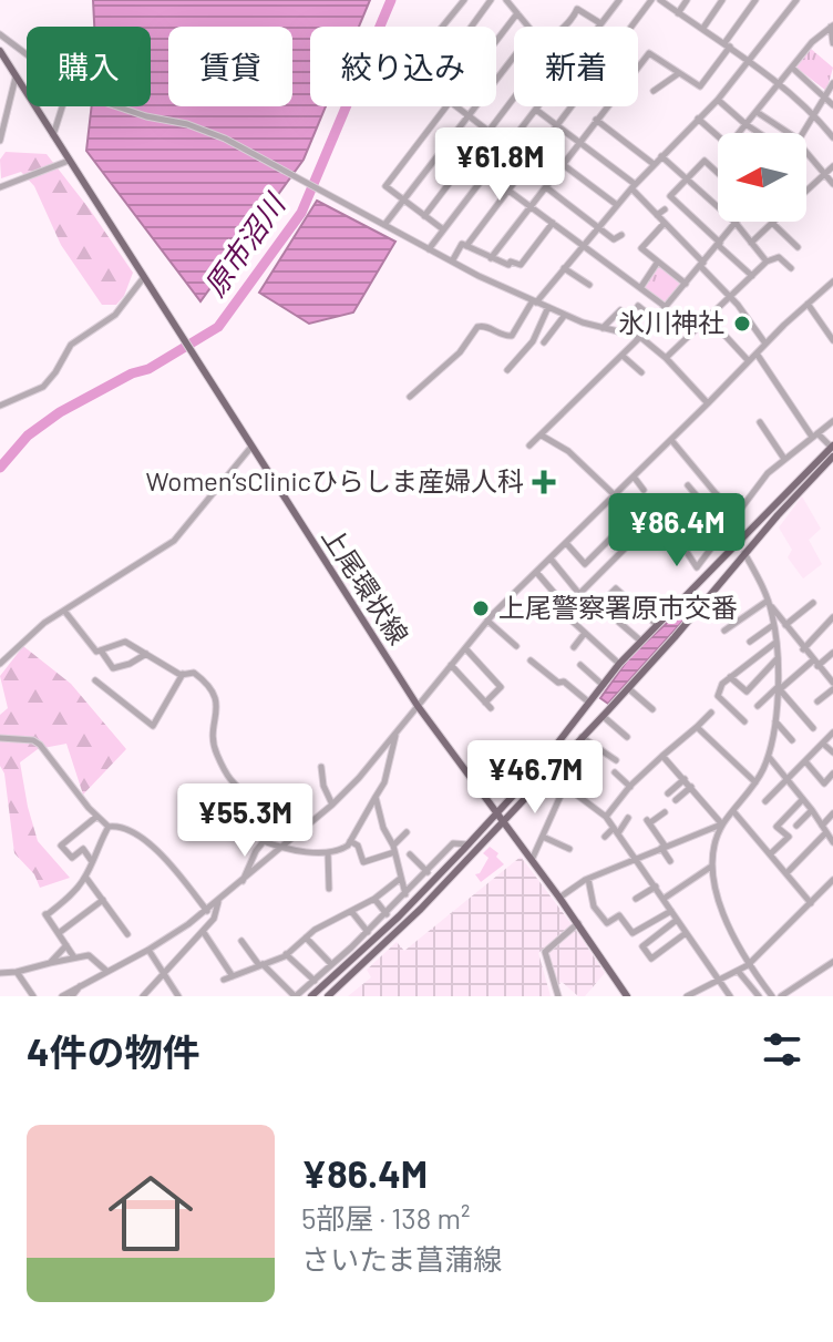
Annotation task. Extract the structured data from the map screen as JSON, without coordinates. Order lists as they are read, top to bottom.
{
  "streets": {
    "main road": ["上尾環状線"]
  },
  "water": ["原市沼川"],
  "places": {
    "other": ["氷川神社", "上尾警察署原市交番"],
    "health": ["Women’sClinicひらしま産婦人科"]
  },
  "north": "left",
  "page": {
    "chip": [
      "購入",
      "賃貸",
      "絞り込み",
      "新着"
    ],
    "price": [
      "¥61.8M",
      "¥86.4M",
      "¥46.7M",
      "¥55.3M"
    ],
    "heading": "4件の物件",
    "list": [
      {
        "name": "¥86.4M",
        "note": "5部屋 · 138 m² · さいたま菖蒲線"
      }
    ]
  }
}
